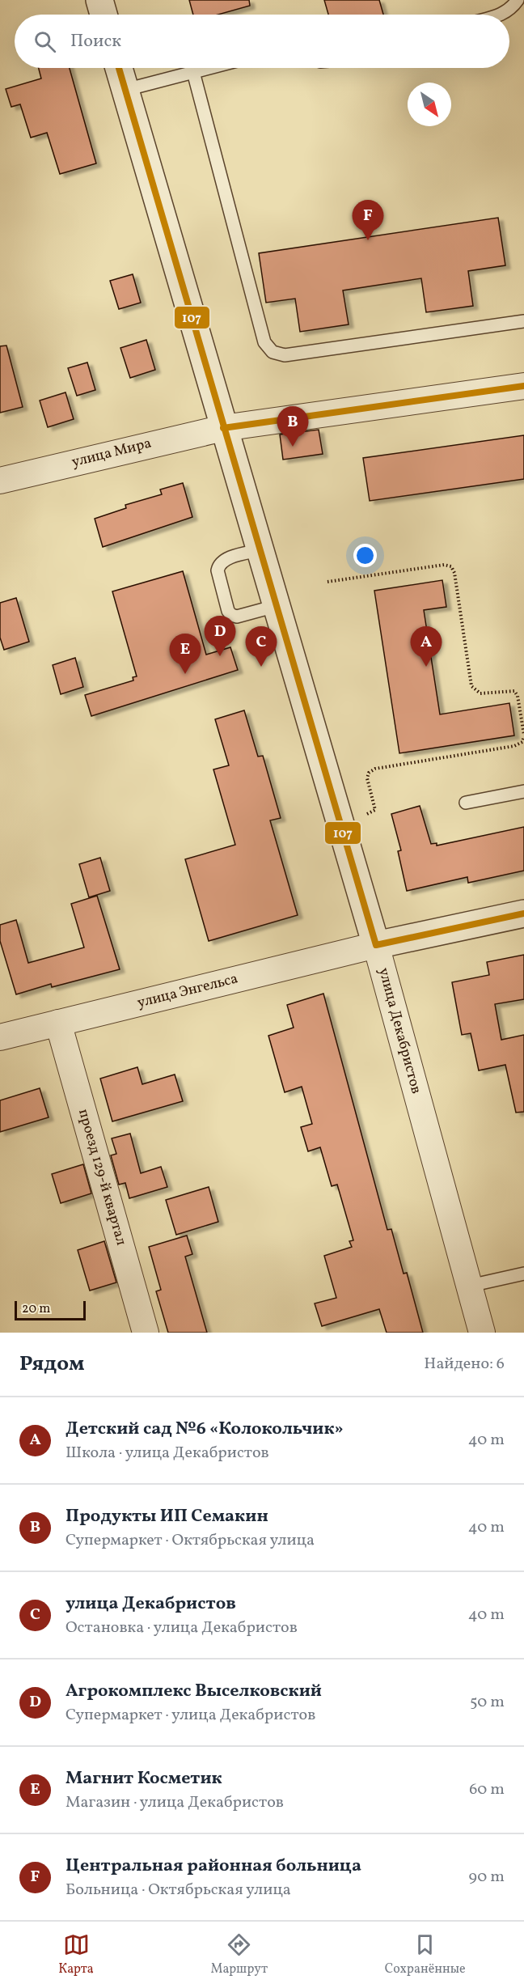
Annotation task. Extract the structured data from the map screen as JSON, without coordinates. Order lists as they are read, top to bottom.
{
  "streets": {
    "street": [
      "улица Мира",
      "улица Энгельса",
      "улица Декабристов",
      "проезд 129-й квартал"
    ]
  },
  "crossings": [
    ["улица Мира", "улица Декабристов"],
    ["улица Энгельса", "улица Декабристов"],
    ["улица Энгельса", "проезд 129-й квартал"]
  ],
  "lines": ["transit line 107"],
  "scale_bar": "20 m",
  "north": "bottom right",
  "page": {
    "search": "Поиск",
    "pins": [
      "F",
      "B",
      "D",
      "A",
      "C",
      "E"
    ],
    "scale": "20 m",
    "heading": ["Рядом", "Найдено: 6"],
    "list": [
      {
        "mark": "A",
        "name": "Детский сад №6 «Колокольчик»",
        "note": "Школа · улица Декабристов",
        "value": "40 m"
      },
      {
        "mark": "B",
        "name": "Продукты ИП Семакин",
        "note": "Супермаркет · Октябрьская улица",
        "value": "40 m"
      },
      {
        "mark": "C",
        "name": "улица Декабристов",
        "note": "Остановка · улица Декабристов",
        "value": "40 m"
      },
      {
        "mark": "D",
        "name": "Агрокомплекс Выселковский",
        "note": "Супермаркет · улица Декабристов",
        "value": "50 m"
      },
      {
        "mark": "E",
        "name": "Магнит Косметик",
        "note": "Магазин · улица Декабристов",
        "value": "60 m"
      },
      {
        "mark": "F",
        "name": "Центральная районная больница",
        "note": "Больница · Октябрьская улица",
        "value": "90 m"
      }
    ],
    "nav": ["Карта", "Маршрут", "Сохранённые"]
  }
}
